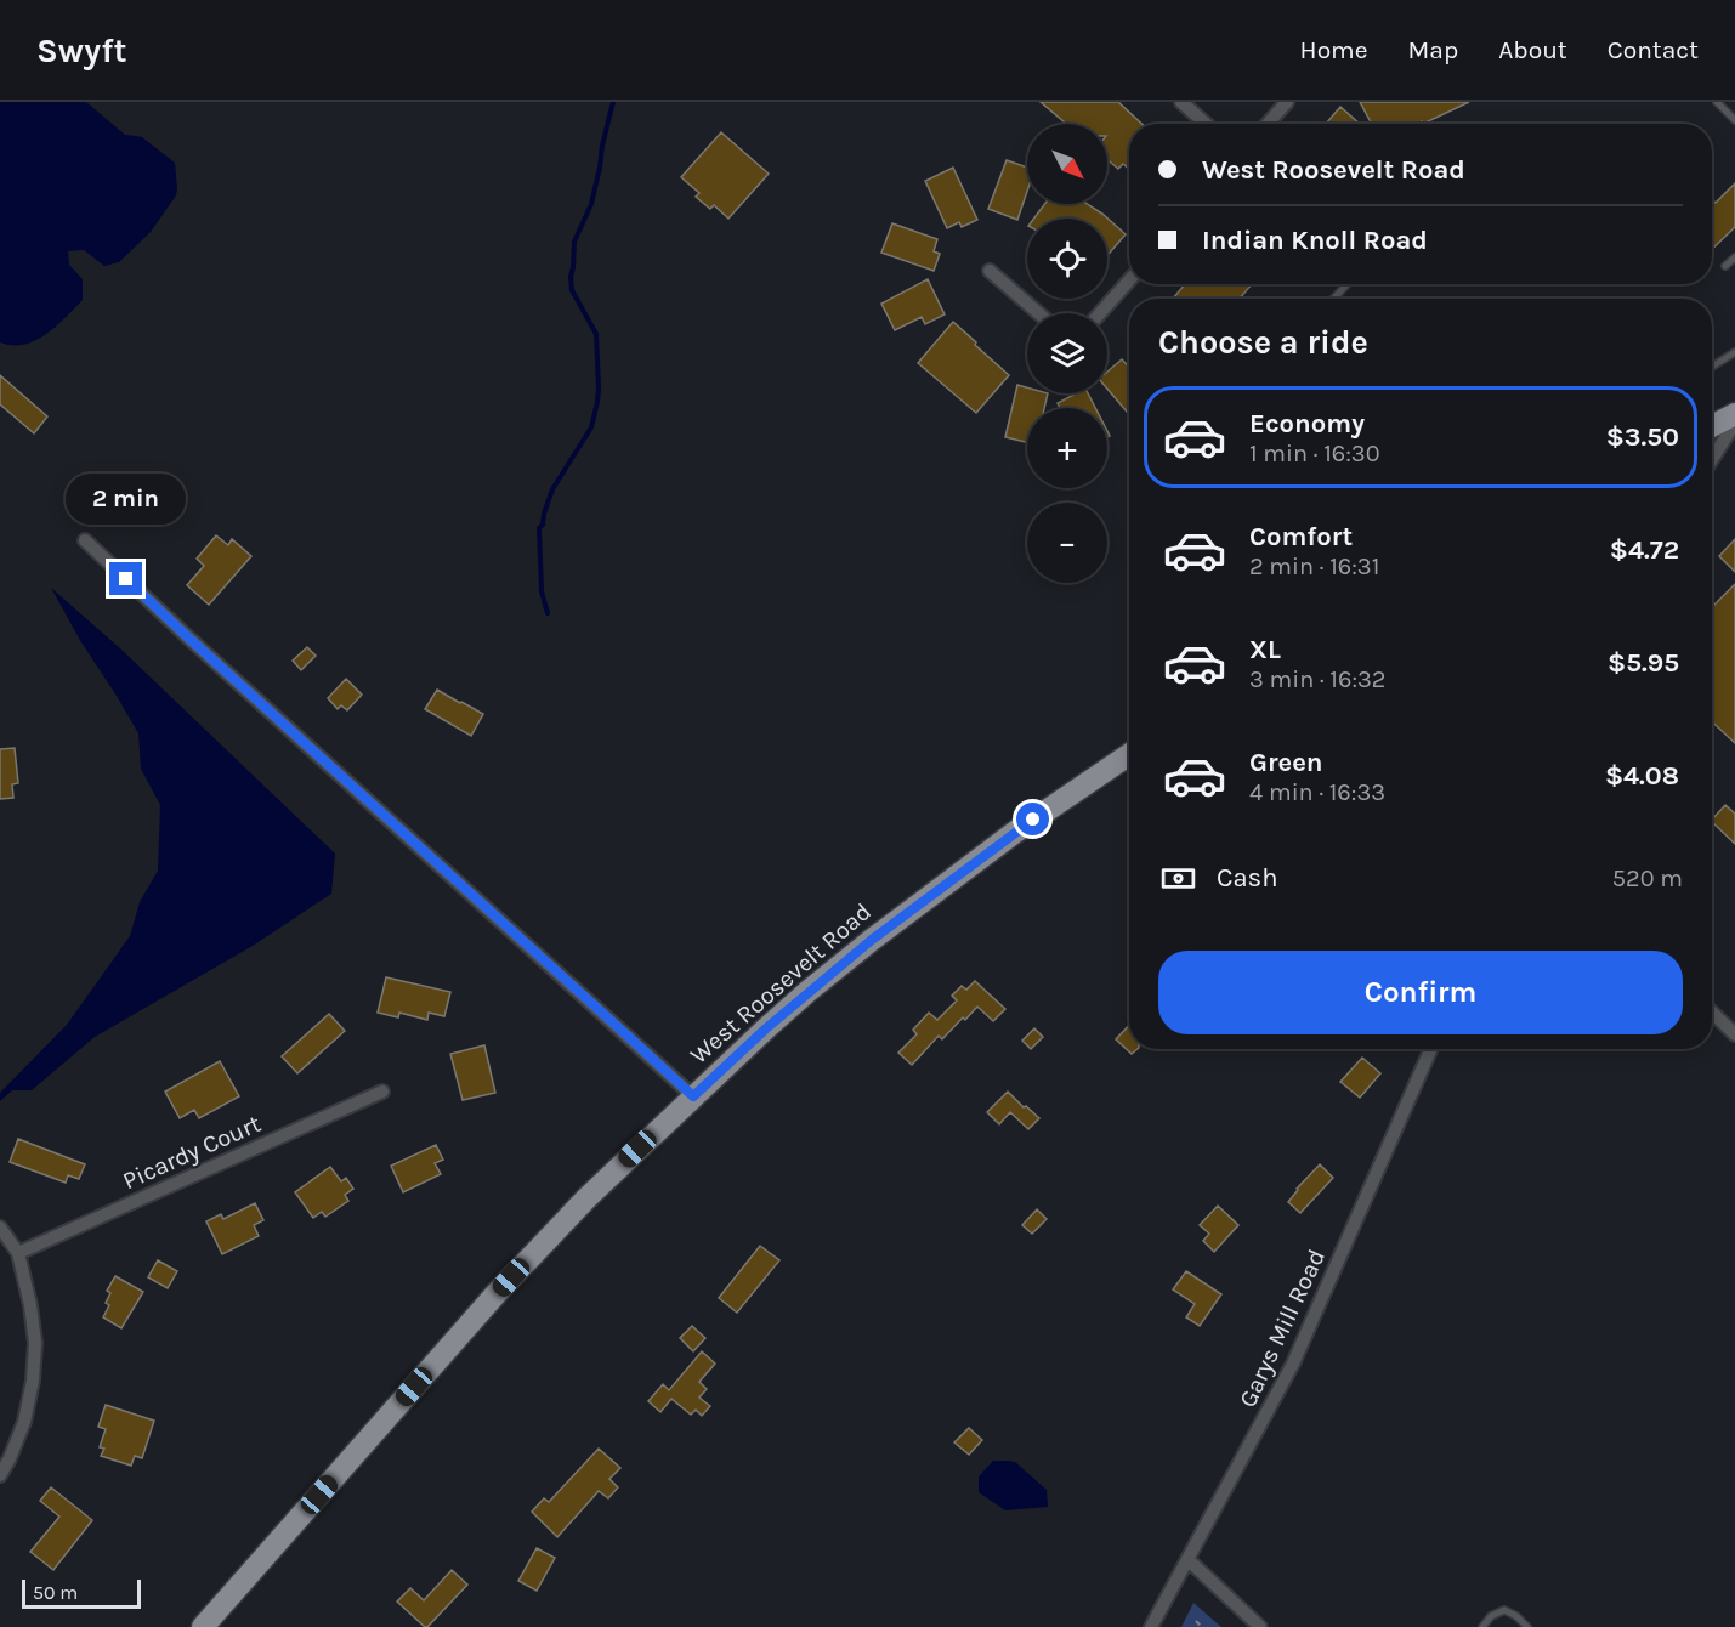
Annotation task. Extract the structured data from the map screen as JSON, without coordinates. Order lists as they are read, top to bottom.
{
  "streets": {
    "main road": ["West Roosevelt Road"],
    "street": ["Picardy Court", "Garys Mill Road"]
  },
  "scale_bar": "50 m",
  "north": "bottom right",
  "page": {
    "header": "Swyft",
    "nav": [
      "Home",
      "Map",
      "About",
      "Contact"
    ],
    "map_buttons": ["+", "−"],
    "banner": ["West Roosevelt Road", "Indian Knoll Road"],
    "heading": "Choose a ride",
    "list": [
      {
        "name": "Economy",
        "note": "1 min · 16:30",
        "value": "$3.50"
      },
      {
        "name": "Comfort",
        "note": "2 min · 16:31",
        "value": "$4.72"
      },
      {
        "name": "XL",
        "note": "3 min · 16:32",
        "value": "$5.95"
      },
      {
        "name": "Green",
        "note": "4 min · 16:33",
        "value": "$4.08"
      }
    ],
    "bubble": "2 min",
    "pay": ["Cash", "520 m"],
    "buttons": "Confirm",
    "scale": "50 m"
  }
}
